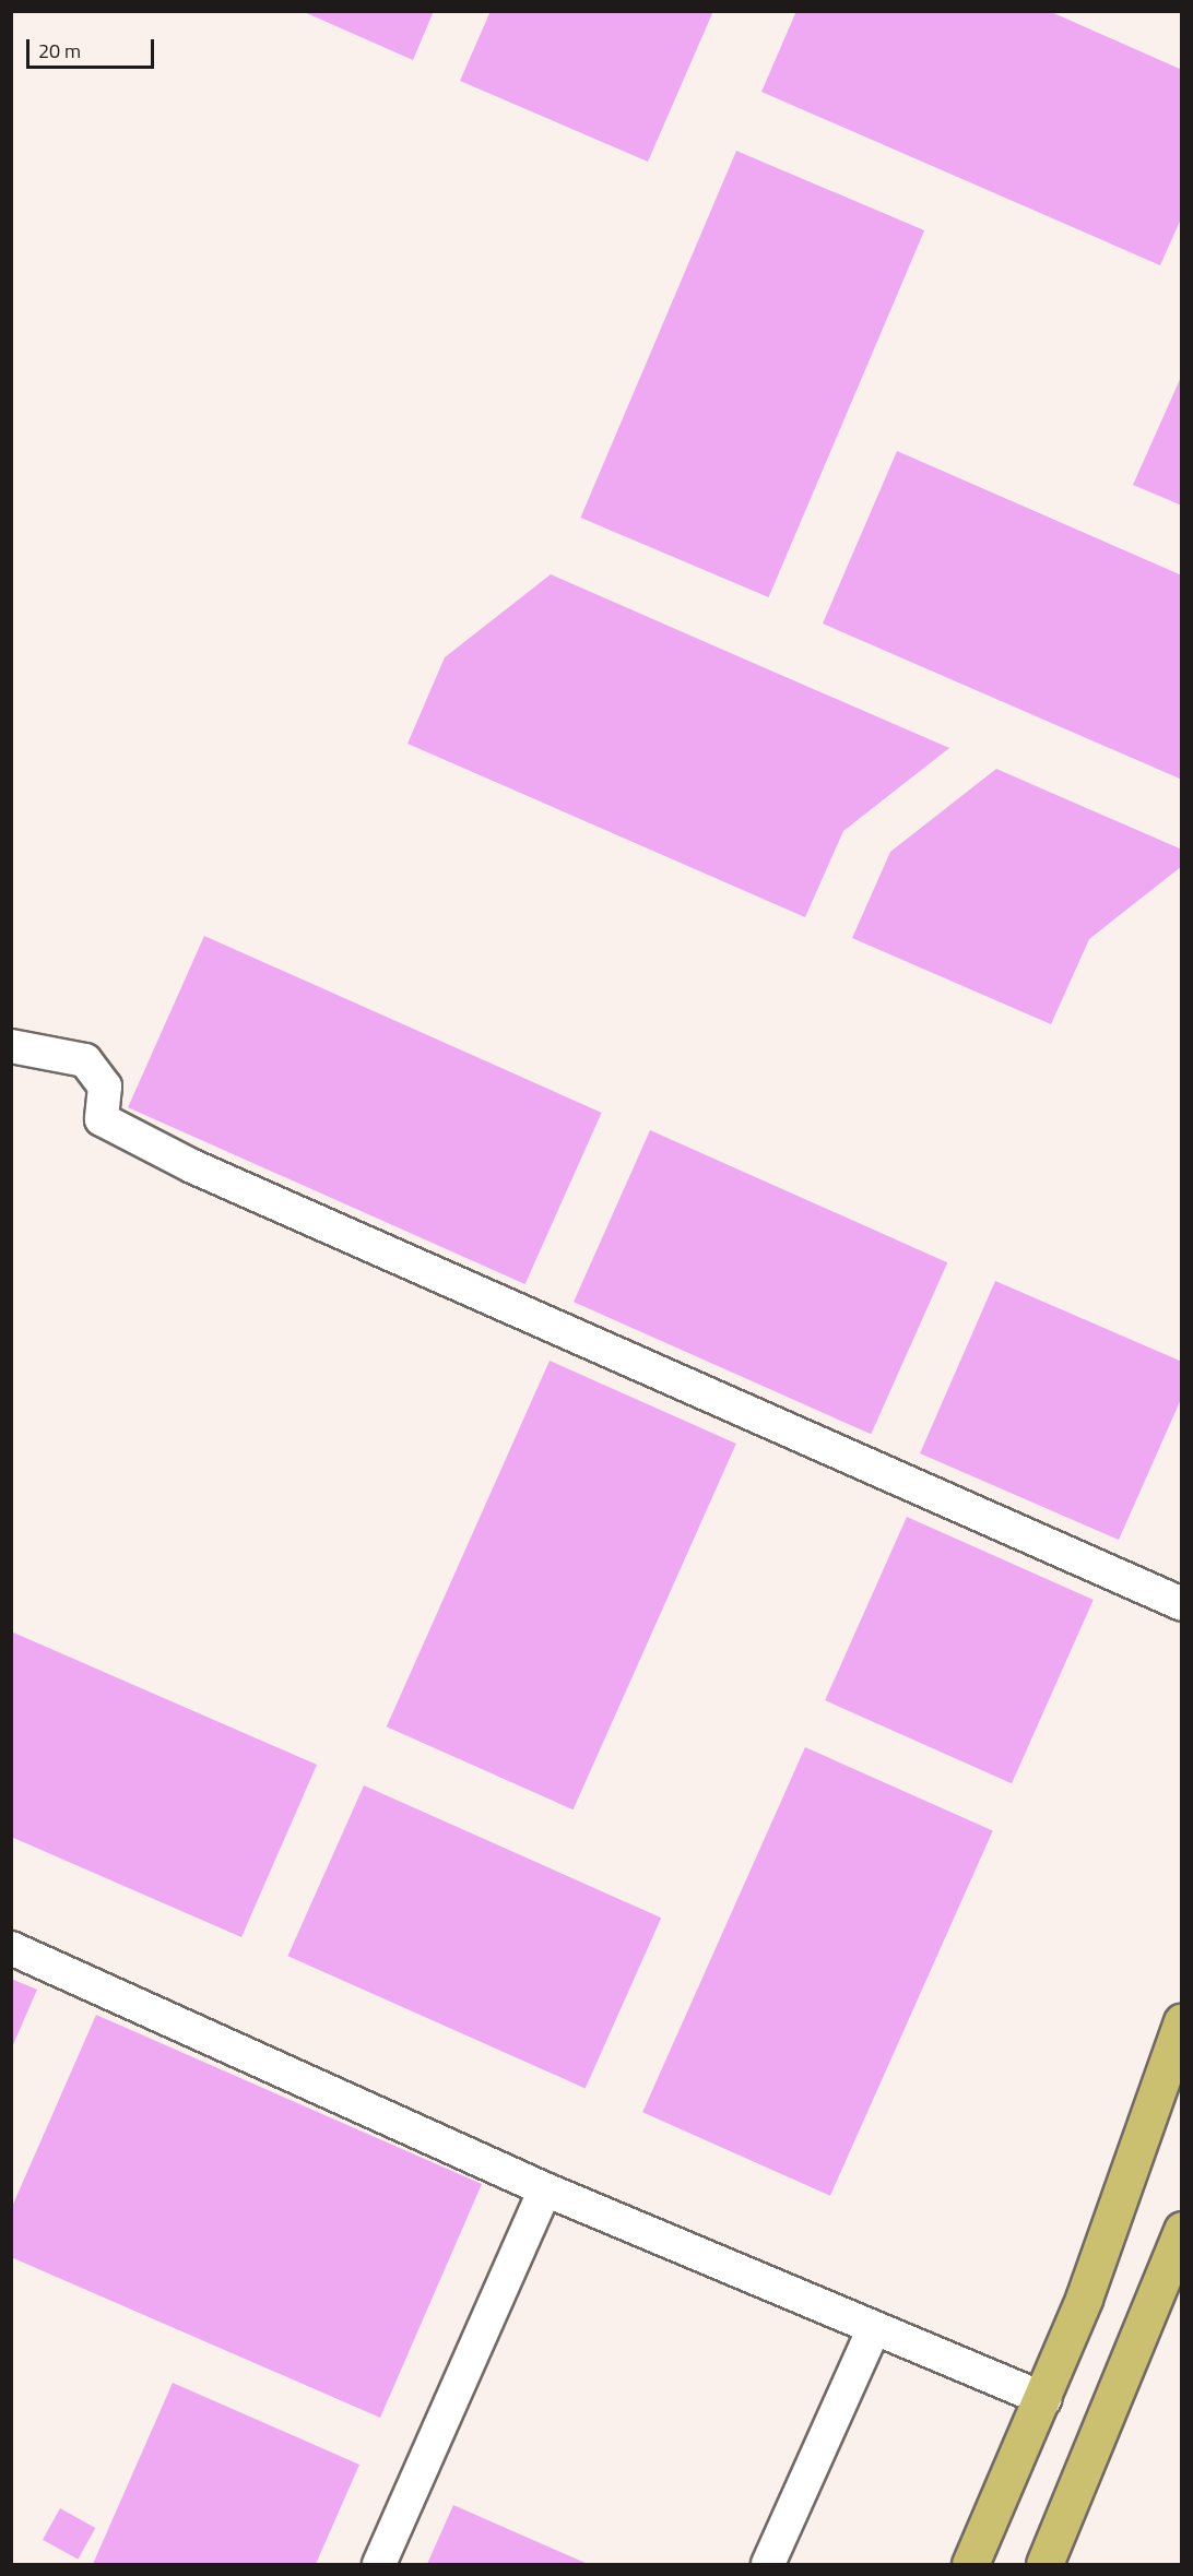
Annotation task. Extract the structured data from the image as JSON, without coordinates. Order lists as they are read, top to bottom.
{
  "scale_bar": "20 m"
}
